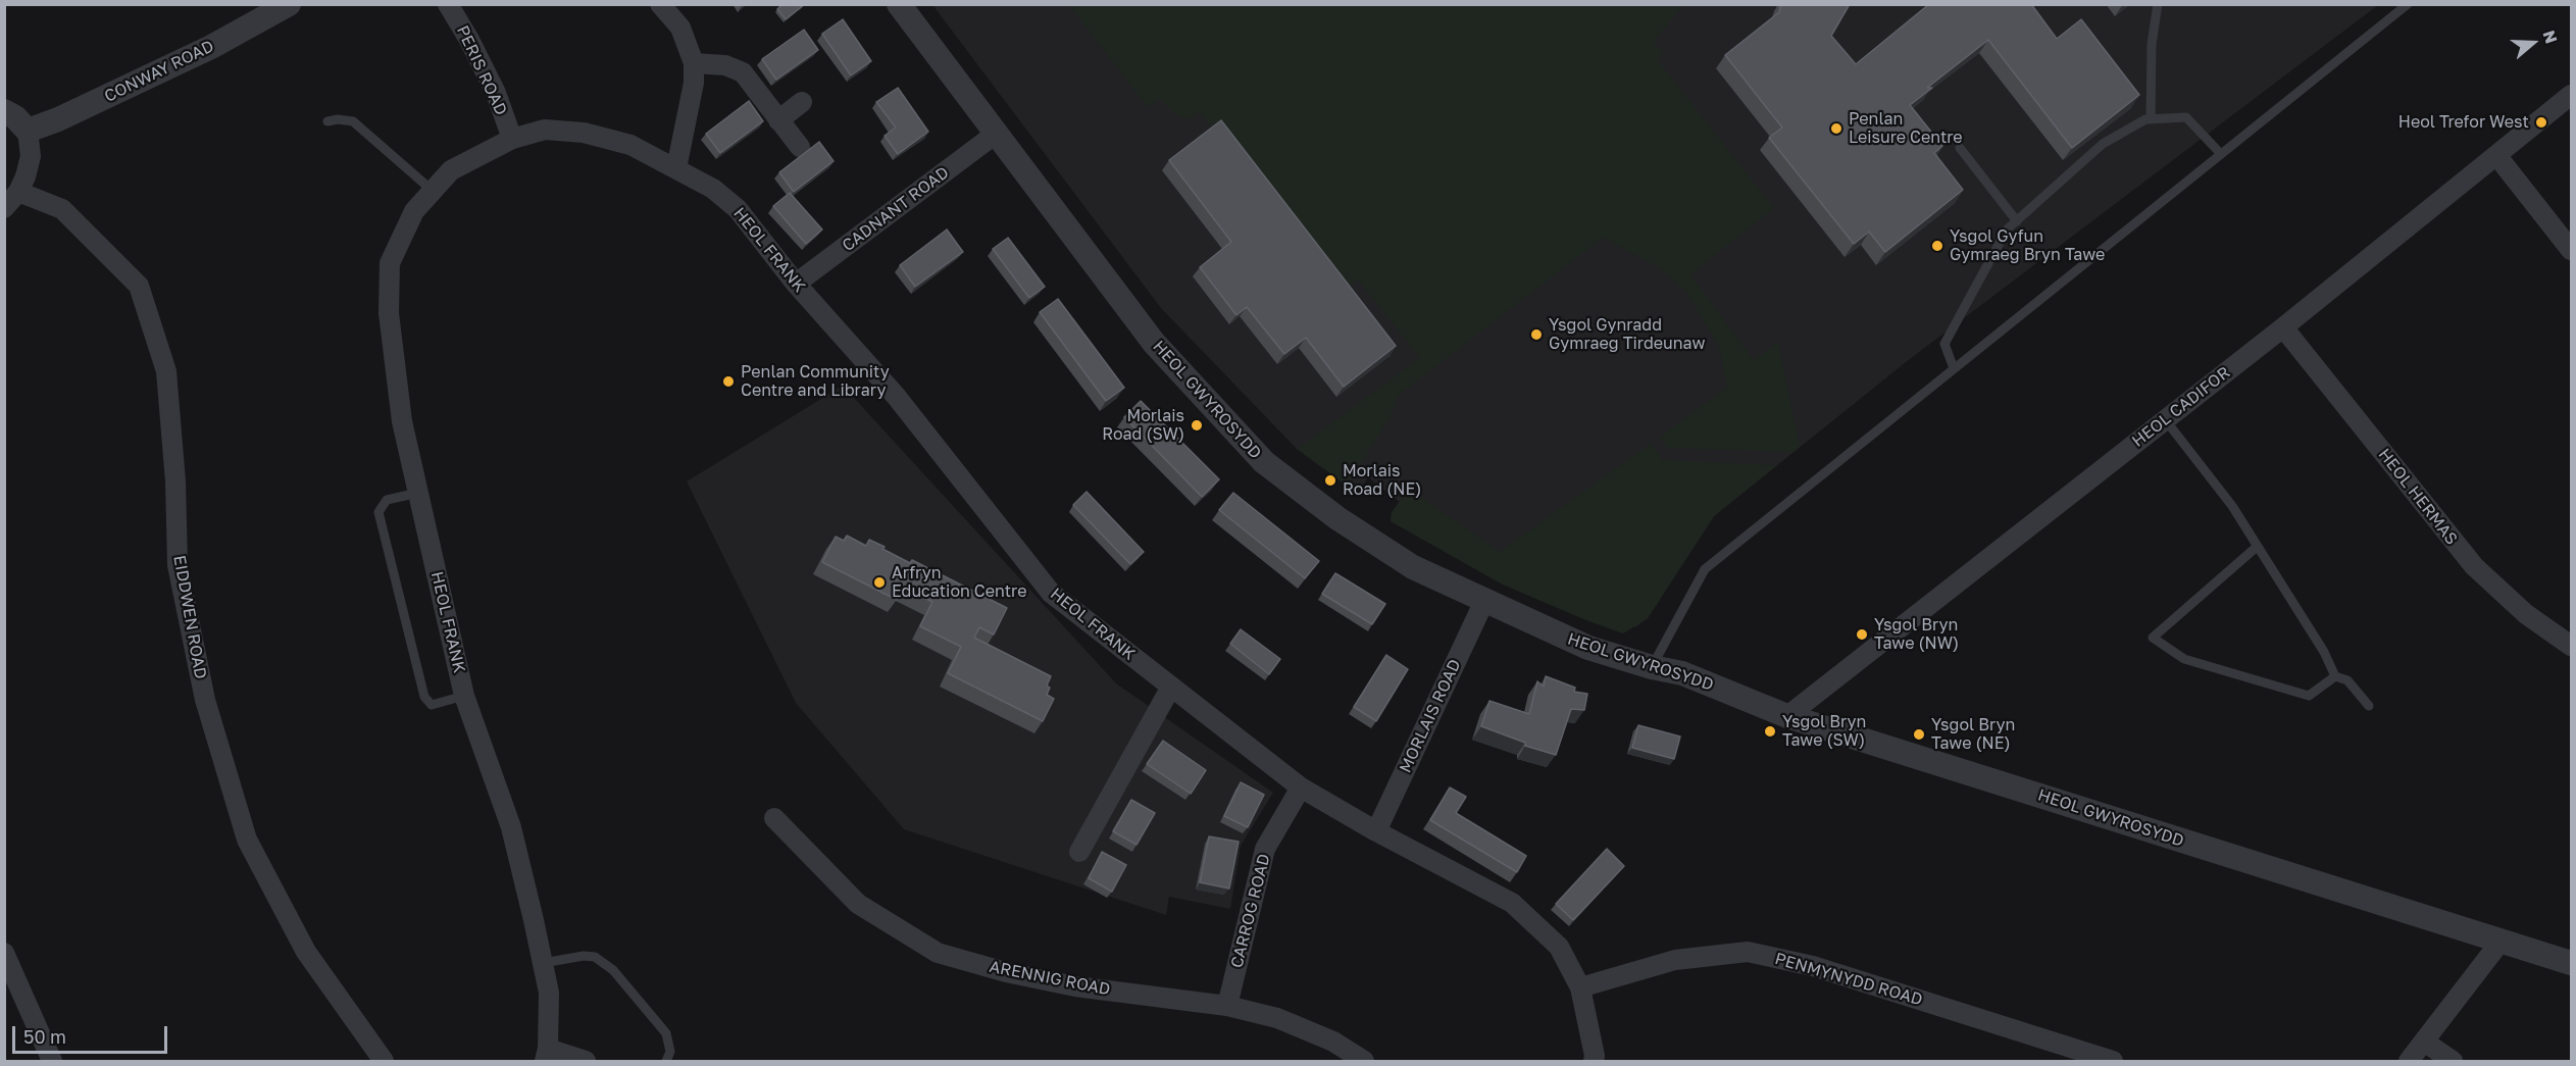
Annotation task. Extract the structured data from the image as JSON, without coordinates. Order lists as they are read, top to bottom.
{
  "streets": {
    "street": [
      "PERIS ROAD",
      "CONWAY ROAD",
      "CADNANT ROAD",
      "HEOL FRANK",
      "HEOL GWYROSYDD",
      "HEOL CADIFOR",
      "HEOL HERMAS",
      "EIDDWEN ROAD",
      "MORLAIS ROAD",
      "CARROG ROAD",
      "ARENNIG ROAD",
      "PENMYNYDD ROAD"
    ]
  },
  "crossings": [
    ["PERIS ROAD", "HEOL FRANK"],
    ["CADNANT ROAD", "HEOL FRANK"],
    ["CADNANT ROAD", "HEOL GWYROSYDD"],
    ["HEOL FRANK", "MORLAIS ROAD"],
    ["HEOL FRANK", "CARROG ROAD"],
    ["HEOL FRANK", "PENMYNYDD ROAD"],
    ["HEOL GWYROSYDD", "HEOL CADIFOR"],
    ["HEOL GWYROSYDD", "MORLAIS ROAD"],
    ["HEOL CADIFOR", "HEOL HERMAS"],
    ["CARROG ROAD", "ARENNIG ROAD"]
  ],
  "places": [
    "Heol Trefor West",
    "Penlan Leisure Centre",
    "Ysgol Gyfun Gymraeg Bryn Tawe",
    "Ysgol Gynradd Gymraeg Tirdeunaw",
    "Penlan Community Centre and Library",
    "Morlais Road (SW)",
    "Morlais Road (NE)",
    "Arfryn Education Centre",
    "Ysgol Bryn Tawe (NW)",
    "Ysgol Bryn Tawe (SW)",
    "Ysgol Bryn Tawe (NE)"
  ],
  "scale_bar": "50 m",
  "north": "right"
}
